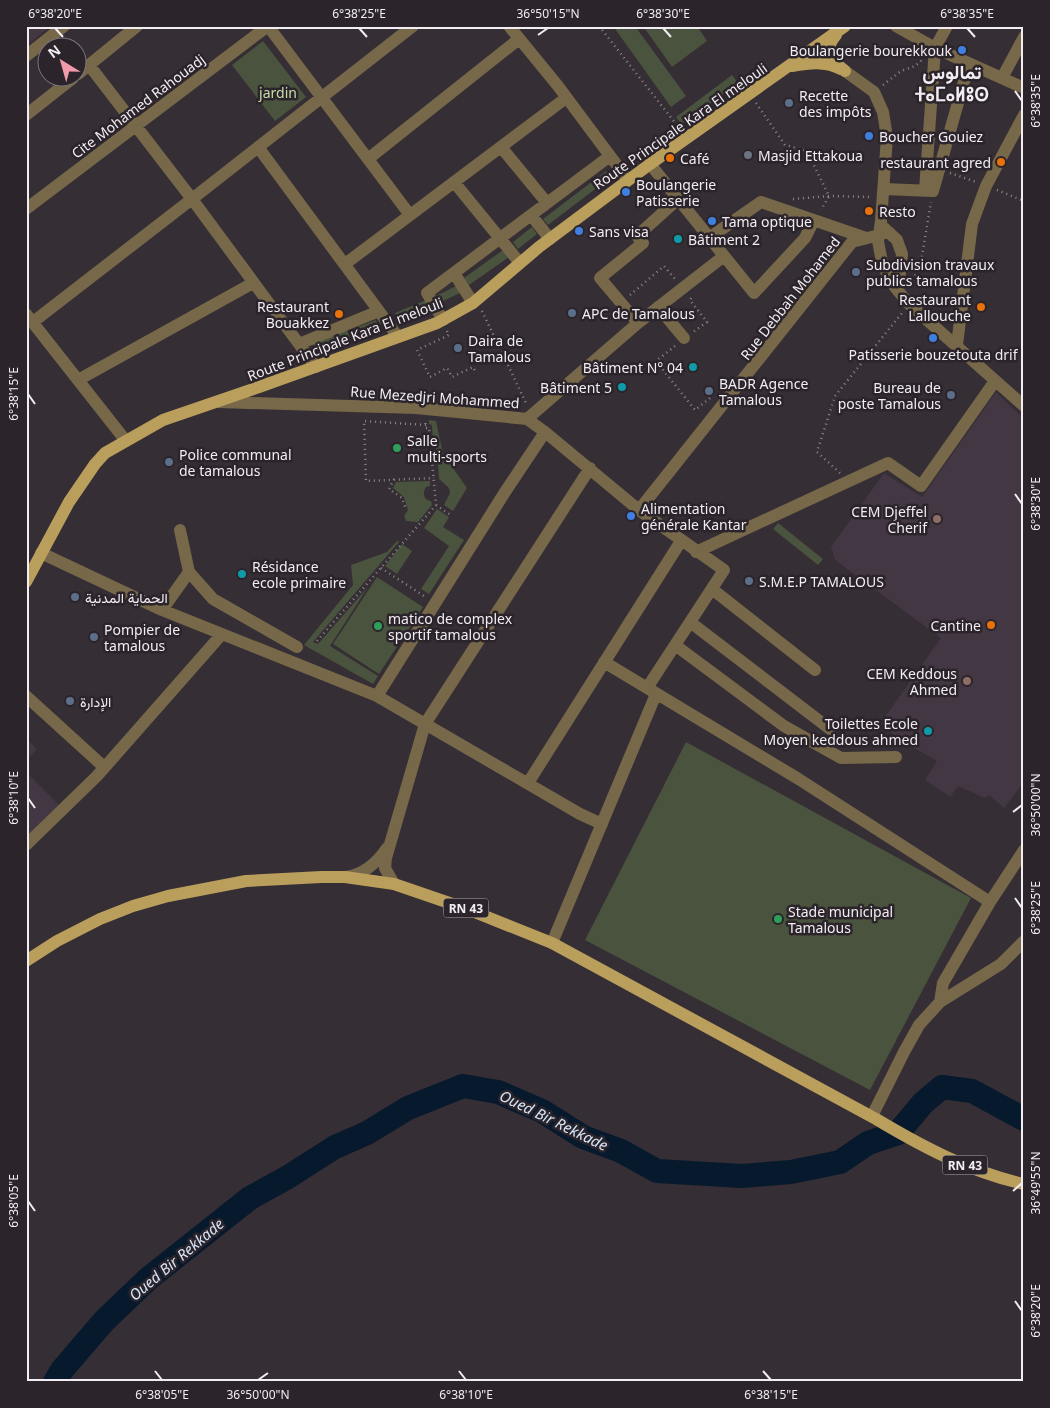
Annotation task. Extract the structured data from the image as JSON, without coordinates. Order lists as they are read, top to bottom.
{
  "streets": {
    "main road": ["Route Principale Kara El melouli", "RN 43"],
    "street": ["Cite Mohamed Rahouadj", "Rue Debbah Mohamed", "Rue Mezedjri Mohammed"]
  },
  "crossings": [
    ["Route Principale Kara El melouli", "Rue Mezedjri Mohammed"],
    ["Rue Debbah Mohamed", "Rue Mezedjri Mohammed"]
  ],
  "districts": ["تمالوس ⵜⴰⵎⴰⵍⵓⵙ"],
  "water": ["Oued Bir Rekkade"],
  "parks": ["jardin"],
  "places": [
    "Boulangerie bourekkouk",
    "Recette des impôts",
    "Boucher Gouiez",
    "Masjid Ettakoua",
    "Café",
    "restaurant agred",
    "Boulangerie Patisserie",
    "Resto",
    "Tama optique",
    "Sans visa",
    "Bâtiment 2",
    "Subdivision travaux publics tamalous",
    "Restaurant Lallouche",
    "APC de Tamalous",
    "Restaurant Bouakkez",
    "Patisserie bouzetouta drif",
    "Daira de Tamalous",
    "Bâtiment N° 04",
    "Bâtiment 5",
    "BADR Agence Tamalous",
    "Bureau de poste Tamalous",
    "Salle multi-sports",
    "Police communal de tamalous",
    "Alimentation générale Kantar",
    "CEM Djeffel Cherif",
    "Résidance ecole primaire",
    "S.M.E.P TAMALOUS",
    "الحماية المدنية",
    "Cantine",
    "matico de complex sportif tamalous",
    "Pompier de tamalous",
    "CEM Keddous Ahmed",
    "الإدارة",
    "Toilettes Ecole Moyen keddous ahmed",
    "Stade municipal Tamalous"
  ],
  "north": "top left",
  "coordinates": [
    "6°38'20\"E",
    "6°38'25\"E",
    "36°50'15\"N",
    "6°38'30\"E",
    "6°38'35\"E",
    "6°38'15\"E",
    "6°38'10\"E",
    "36°50'00\"N",
    "36°49'55\"N",
    "6°38'05\"E"
  ]
}
